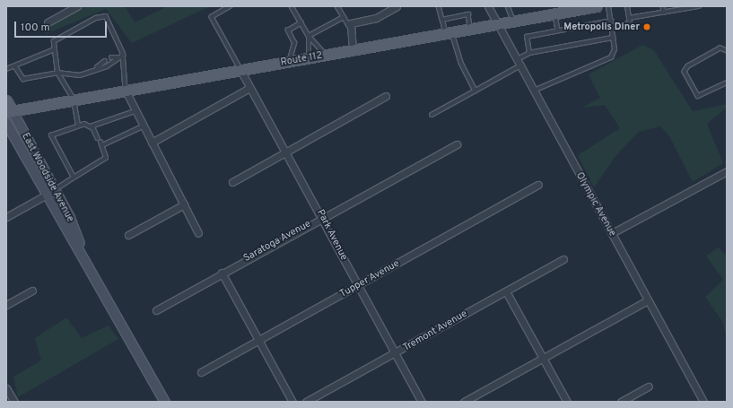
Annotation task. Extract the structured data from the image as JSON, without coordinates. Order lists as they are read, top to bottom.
{
  "streets": {
    "main road": ["Route 112", "East Woodside Avenue"],
    "street": [
      "Olympic Avenue",
      "Park Avenue",
      "Saratoga Avenue",
      "Tupper Avenue",
      "Tremont Avenue"
    ]
  },
  "crossings": [
    ["Route 112", "East Woodside Avenue"],
    ["Route 112", "Olympic Avenue"],
    ["Route 112", "Park Avenue"],
    ["Park Avenue", "Saratoga Avenue"],
    ["Park Avenue", "Tupper Avenue"],
    ["Park Avenue", "Tremont Avenue"]
  ],
  "places": ["Metropolis Diner"],
  "scale_bar": "100 m"
}
